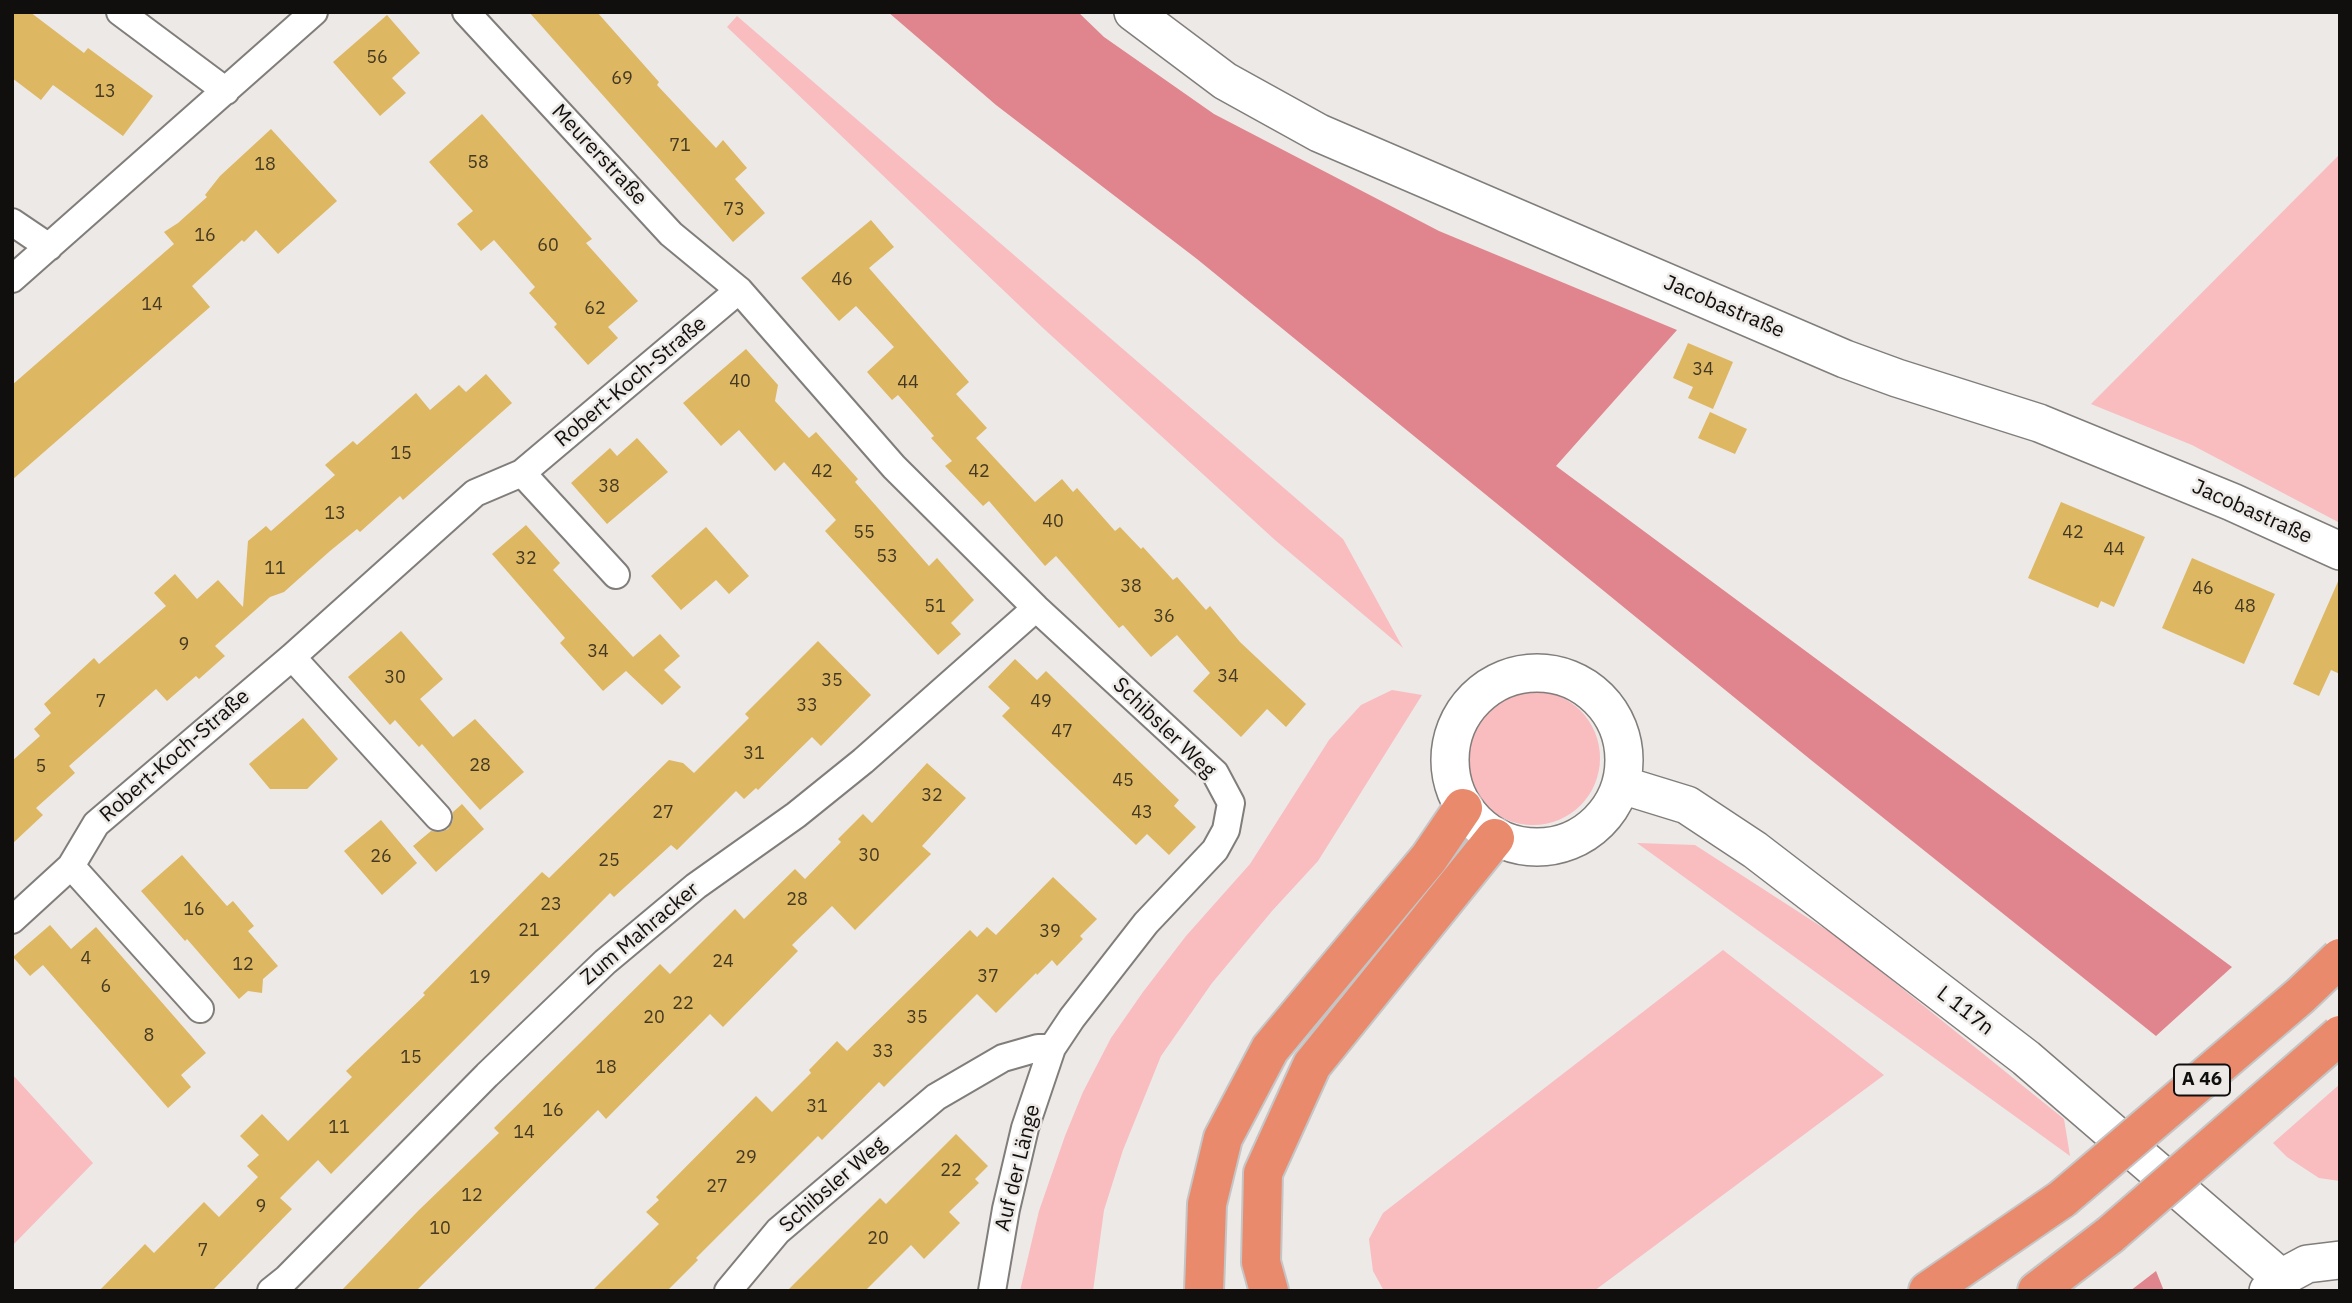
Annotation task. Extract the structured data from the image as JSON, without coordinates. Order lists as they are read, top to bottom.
{
  "streets": {
    "highway": ["A 46"],
    "main road": ["Jacobastraße", "L 117n"],
    "street": [
      "Meurerstraße",
      "Robert-Koch-Straße",
      "Schibsler Weg",
      "Zum Mahracker",
      "Auf der Länge"
    ]
  },
  "crossings": [
    ["Meurerstraße", "Robert-Koch-Straße"],
    ["Meurerstraße", "Schibsler Weg"],
    ["Robert-Koch-Straße", "Schibsler Weg"],
    ["Schibsler Weg", "Zum Mahracker"],
    ["Schibsler Weg", "Auf der Länge"]
  ],
  "house_numbers": [
    "56",
    "69",
    "13",
    "71",
    "58",
    "18",
    "73",
    "16",
    "60",
    "46",
    "14",
    "62",
    "34",
    "40",
    "44",
    "15",
    "42",
    "42",
    "38",
    "13",
    "40",
    "55",
    "42",
    "44",
    "53",
    "32",
    "11",
    "38",
    "46",
    "51",
    "48",
    "36",
    "9",
    "34",
    "34",
    "30",
    "35",
    "7",
    "49",
    "33",
    "47",
    "31",
    "28",
    "5",
    "45",
    "32",
    "27",
    "43",
    "30",
    "26",
    "25",
    "28",
    "23",
    "16",
    "21",
    "39",
    "4",
    "24",
    "12",
    "37",
    "19",
    "6",
    "22",
    "20",
    "35",
    "8",
    "33",
    "15",
    "18",
    "31",
    "16",
    "11",
    "14",
    "29",
    "22",
    "27",
    "12",
    "9",
    "10",
    "20",
    "7"
  ]
}
